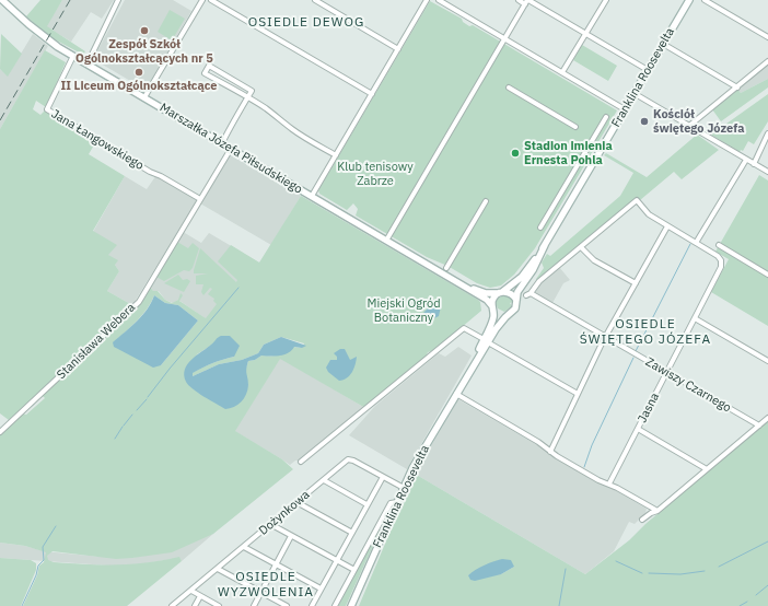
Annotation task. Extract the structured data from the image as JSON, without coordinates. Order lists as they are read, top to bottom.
{
  "streets": {
    "street": [
      "Franklina Roosevelta",
      "Jana Łangowskiego",
      "Marszałka Józefa Piłsudskiego",
      "Stanisława Webera",
      "Zawiszy Czarnego",
      "Jasna",
      "Dożynkowa"
    ]
  },
  "crossings": [
    ["Franklina Roosevelta", "Marszałka Józefa Piłsudskiego"],
    ["Franklina Roosevelta", "Dożynkowa"],
    ["Jana Łangowskiego", "Marszałka Józefa Piłsudskiego"],
    ["Jana Łangowskiego", "Stanisława Webera"],
    ["Marszałka Józefa Piłsudskiego", "Stanisława Webera"],
    ["Zawiszy Czarnego", "Jasna"]
  ],
  "districts": ["OSIEDLE DEWOG", "OSIEDLE ŚWIĘTEGO JÓZEFA", "OSIEDLE WYZWOLENIA"],
  "parks": ["Klub tenisowy Zabrze", "Miejski Ogród Botaniczny"],
  "places": [
    "Zespół Szkół Ogólnokształcących nr 5",
    "II Liceum Ogólnokształcące",
    "Kościół świętego Józefa",
    "Stadion imienia Ernesta Pohla"
  ]
}
